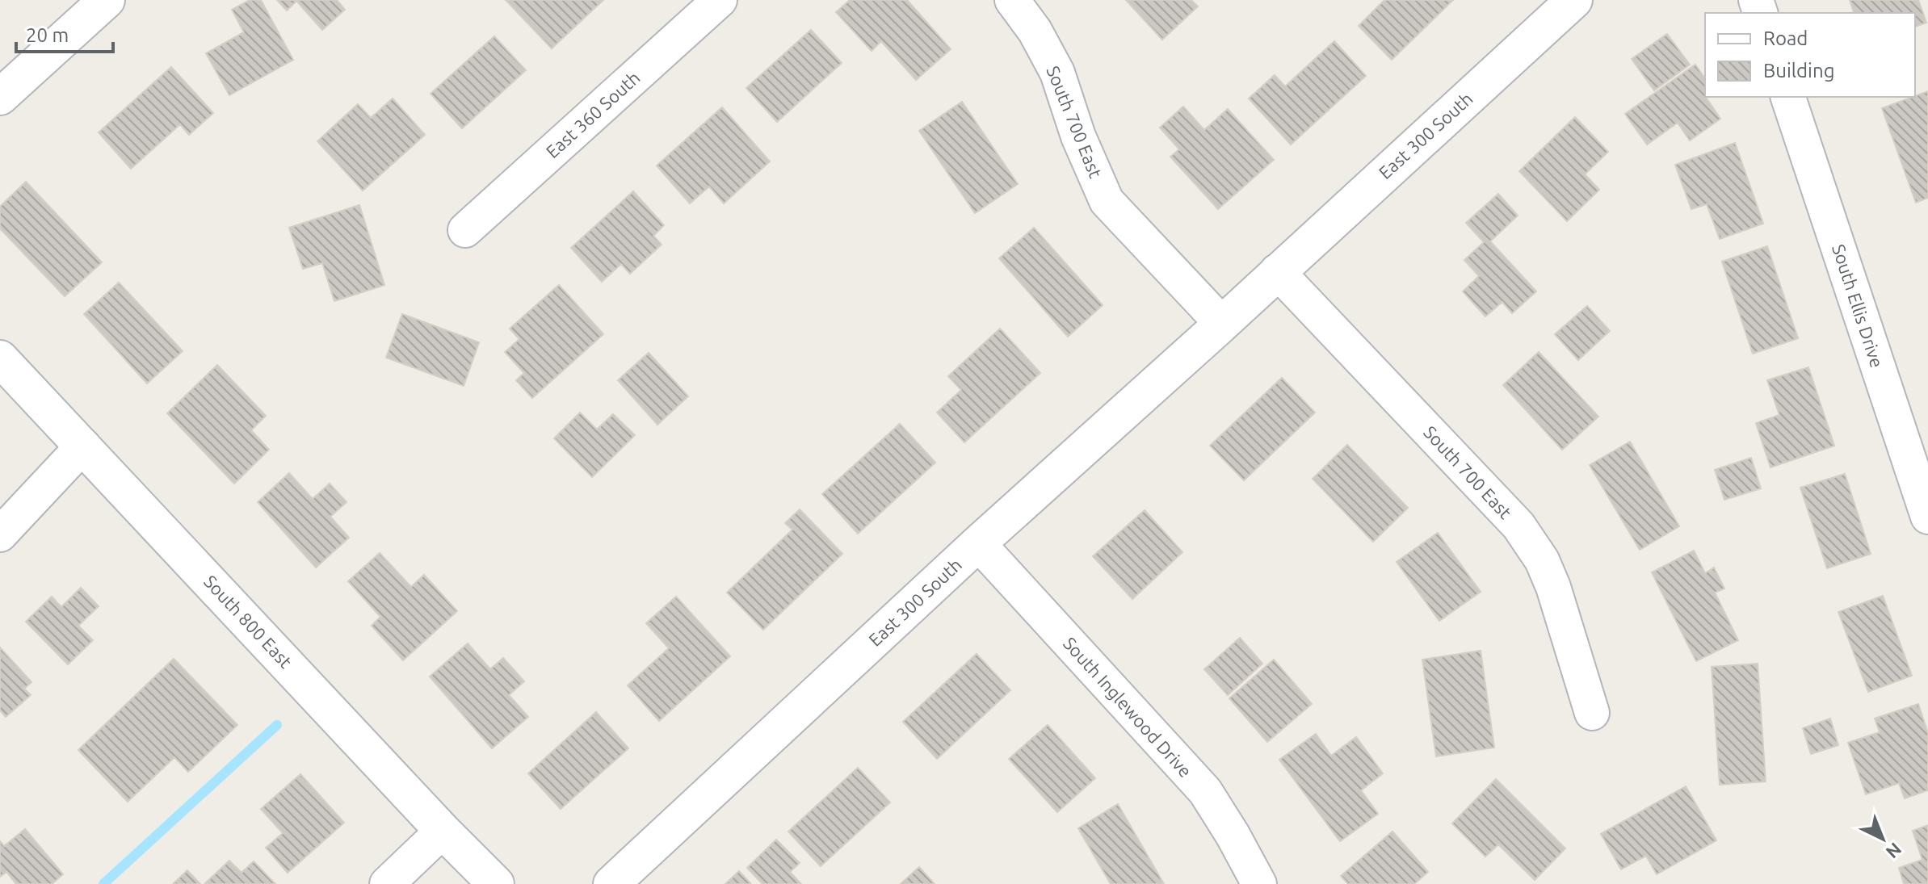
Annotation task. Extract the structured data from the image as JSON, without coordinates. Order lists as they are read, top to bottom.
{
  "streets": {
    "street": [
      "East 360 South",
      "South 700 East",
      "East 300 South",
      "South Ellis Drive",
      "South 800 East",
      "South Inglewood Drive"
    ]
  },
  "crossings": [
    ["South 700 East", "East 300 South"],
    ["East 300 South", "South Inglewood Drive"]
  ],
  "legend": ["Road", "Building"],
  "scale_bar": "20 m",
  "north": "bottom right"
}
